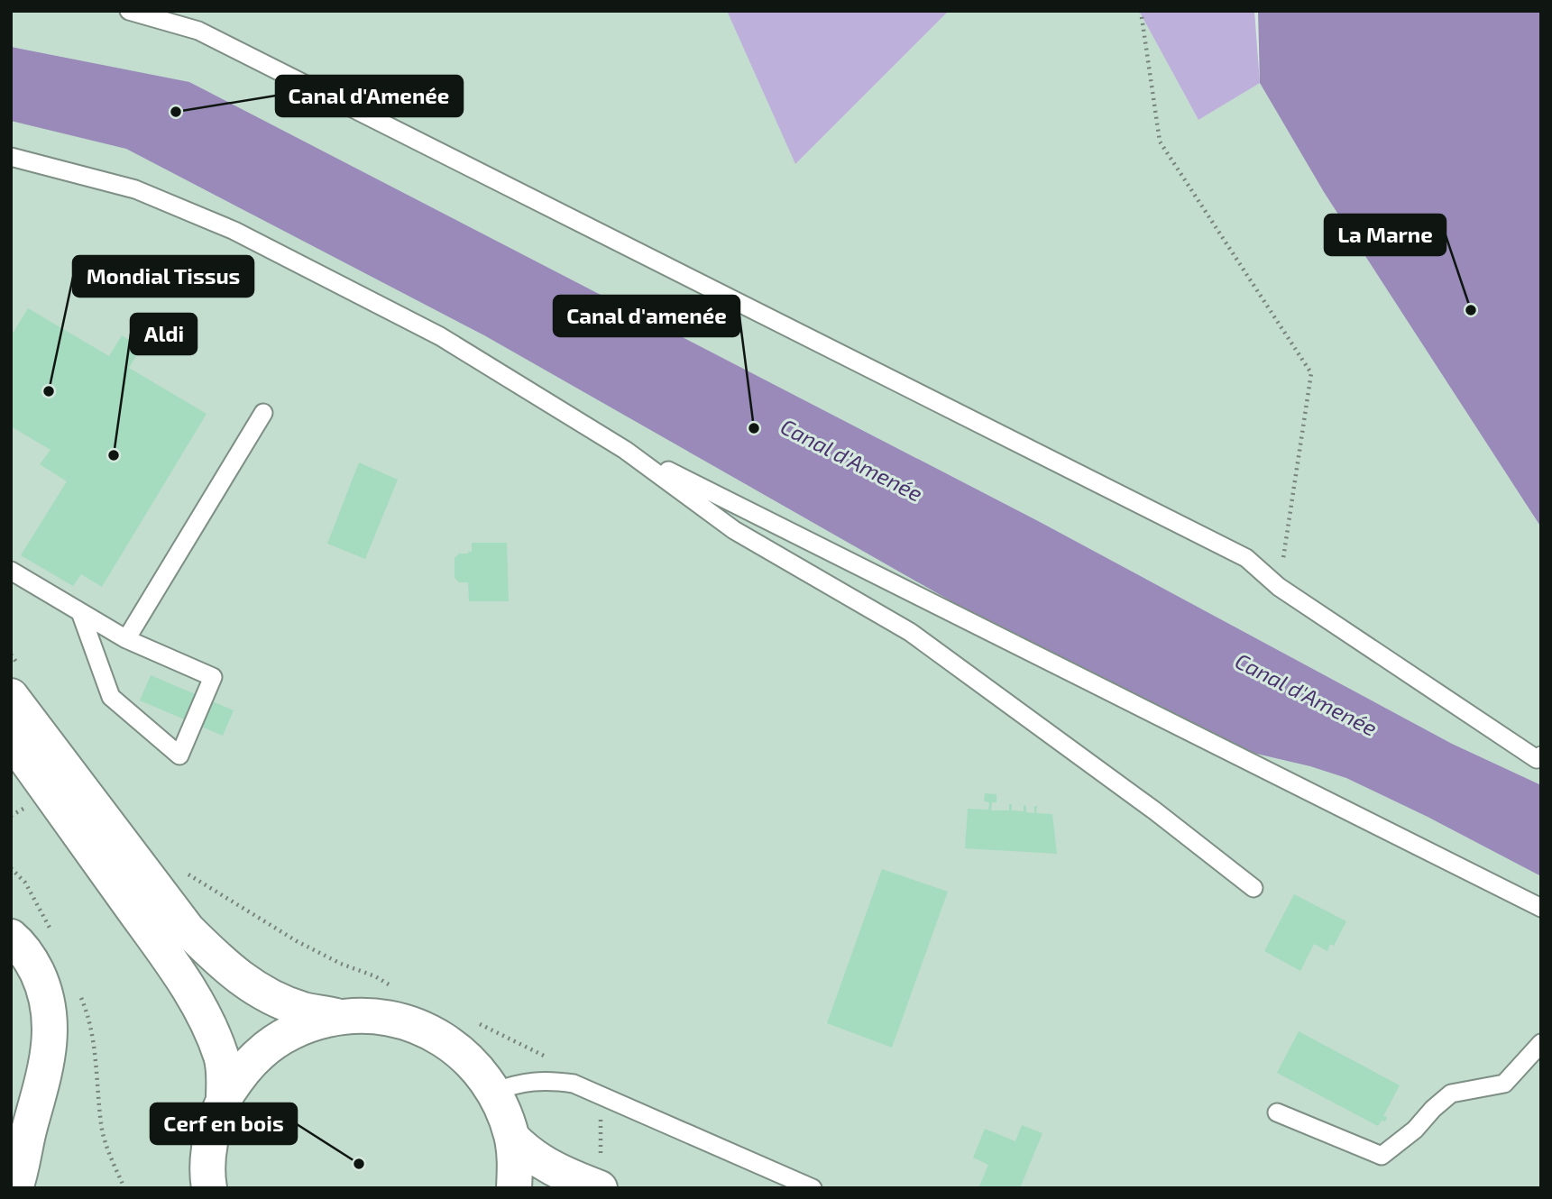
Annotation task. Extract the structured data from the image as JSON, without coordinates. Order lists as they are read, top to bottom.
{
  "water": ["Canal d'Amenée"],
  "places": [
    "Canal d'Amenée",
    "La Marne",
    "Mondial Tissus",
    "Canal d'amenée",
    "Aldi",
    "Cerf en bois"
  ]
}
